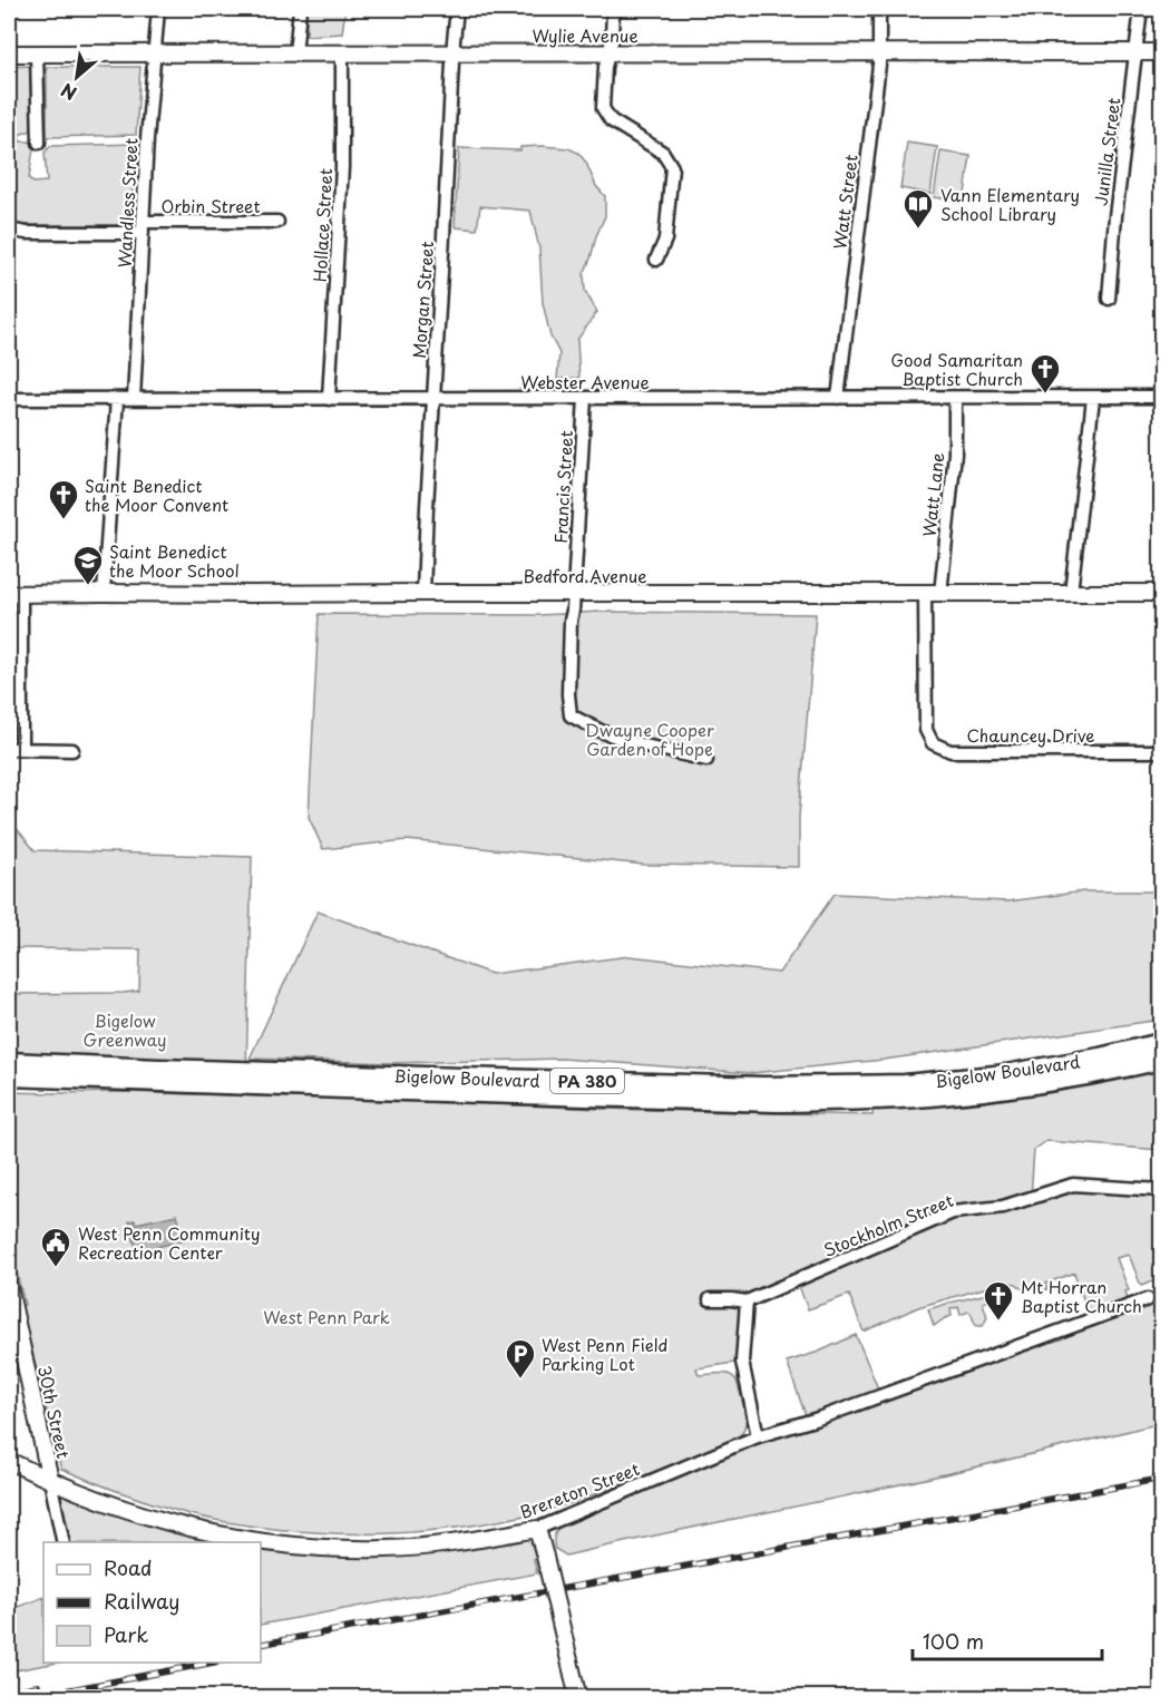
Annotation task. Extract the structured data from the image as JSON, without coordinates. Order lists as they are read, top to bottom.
{
  "streets": {
    "main road": ["Bigelow Boulevard", "PA 380"],
    "street": [
      "Wylie Avenue",
      "Junilla Street",
      "Watt Street",
      "Wandless Street",
      "Orbin Street",
      "Hollace Street",
      "Morgan Street",
      "Webster Avenue",
      "Francis Street",
      "Watt Lane",
      "Bedford Avenue",
      "Chauncey Drive",
      "Stockholm Street",
      "30th Street",
      "Brereton Street"
    ]
  },
  "crossings": [
    ["Wylie Avenue", "Junilla Street"],
    ["Wylie Avenue", "Watt Street"],
    ["Wylie Avenue", "Wandless Street"],
    ["Wylie Avenue", "Hollace Street"],
    ["Wylie Avenue", "Morgan Street"],
    ["Watt Street", "Webster Avenue"],
    ["Wandless Street", "Orbin Street"],
    ["Wandless Street", "Webster Avenue"],
    ["Hollace Street", "Webster Avenue"],
    ["Morgan Street", "Webster Avenue"],
    ["Morgan Street", "Bedford Avenue"],
    ["Webster Avenue", "Francis Street"],
    ["Webster Avenue", "Watt Lane"],
    ["Francis Street", "Bedford Avenue"],
    ["Watt Lane", "Bedford Avenue"],
    ["Watt Lane", "Chauncey Drive"],
    ["Bedford Avenue", "Chauncey Drive"],
    ["30th Street", "Brereton Street"]
  ],
  "parks": ["Dwayne Cooper Garden of Hope", "Bigelow Greenway", "West Penn Park"],
  "places": {
    "library": ["Vann Elementary School Library"],
    "church": ["Good Samaritan Baptist Church", "Saint Benedict the Moor Convent", "Mt Horran Baptist Church"],
    "school or university": ["Saint Benedict the Moor School"],
    "public building": ["West Penn Community Recreation Center"],
    "parking": ["West Penn Field Parking Lot"]
  },
  "legend": ["Road", "Railway", "Park"],
  "scale_bar": "100 m",
  "north": "bottom left"
}
